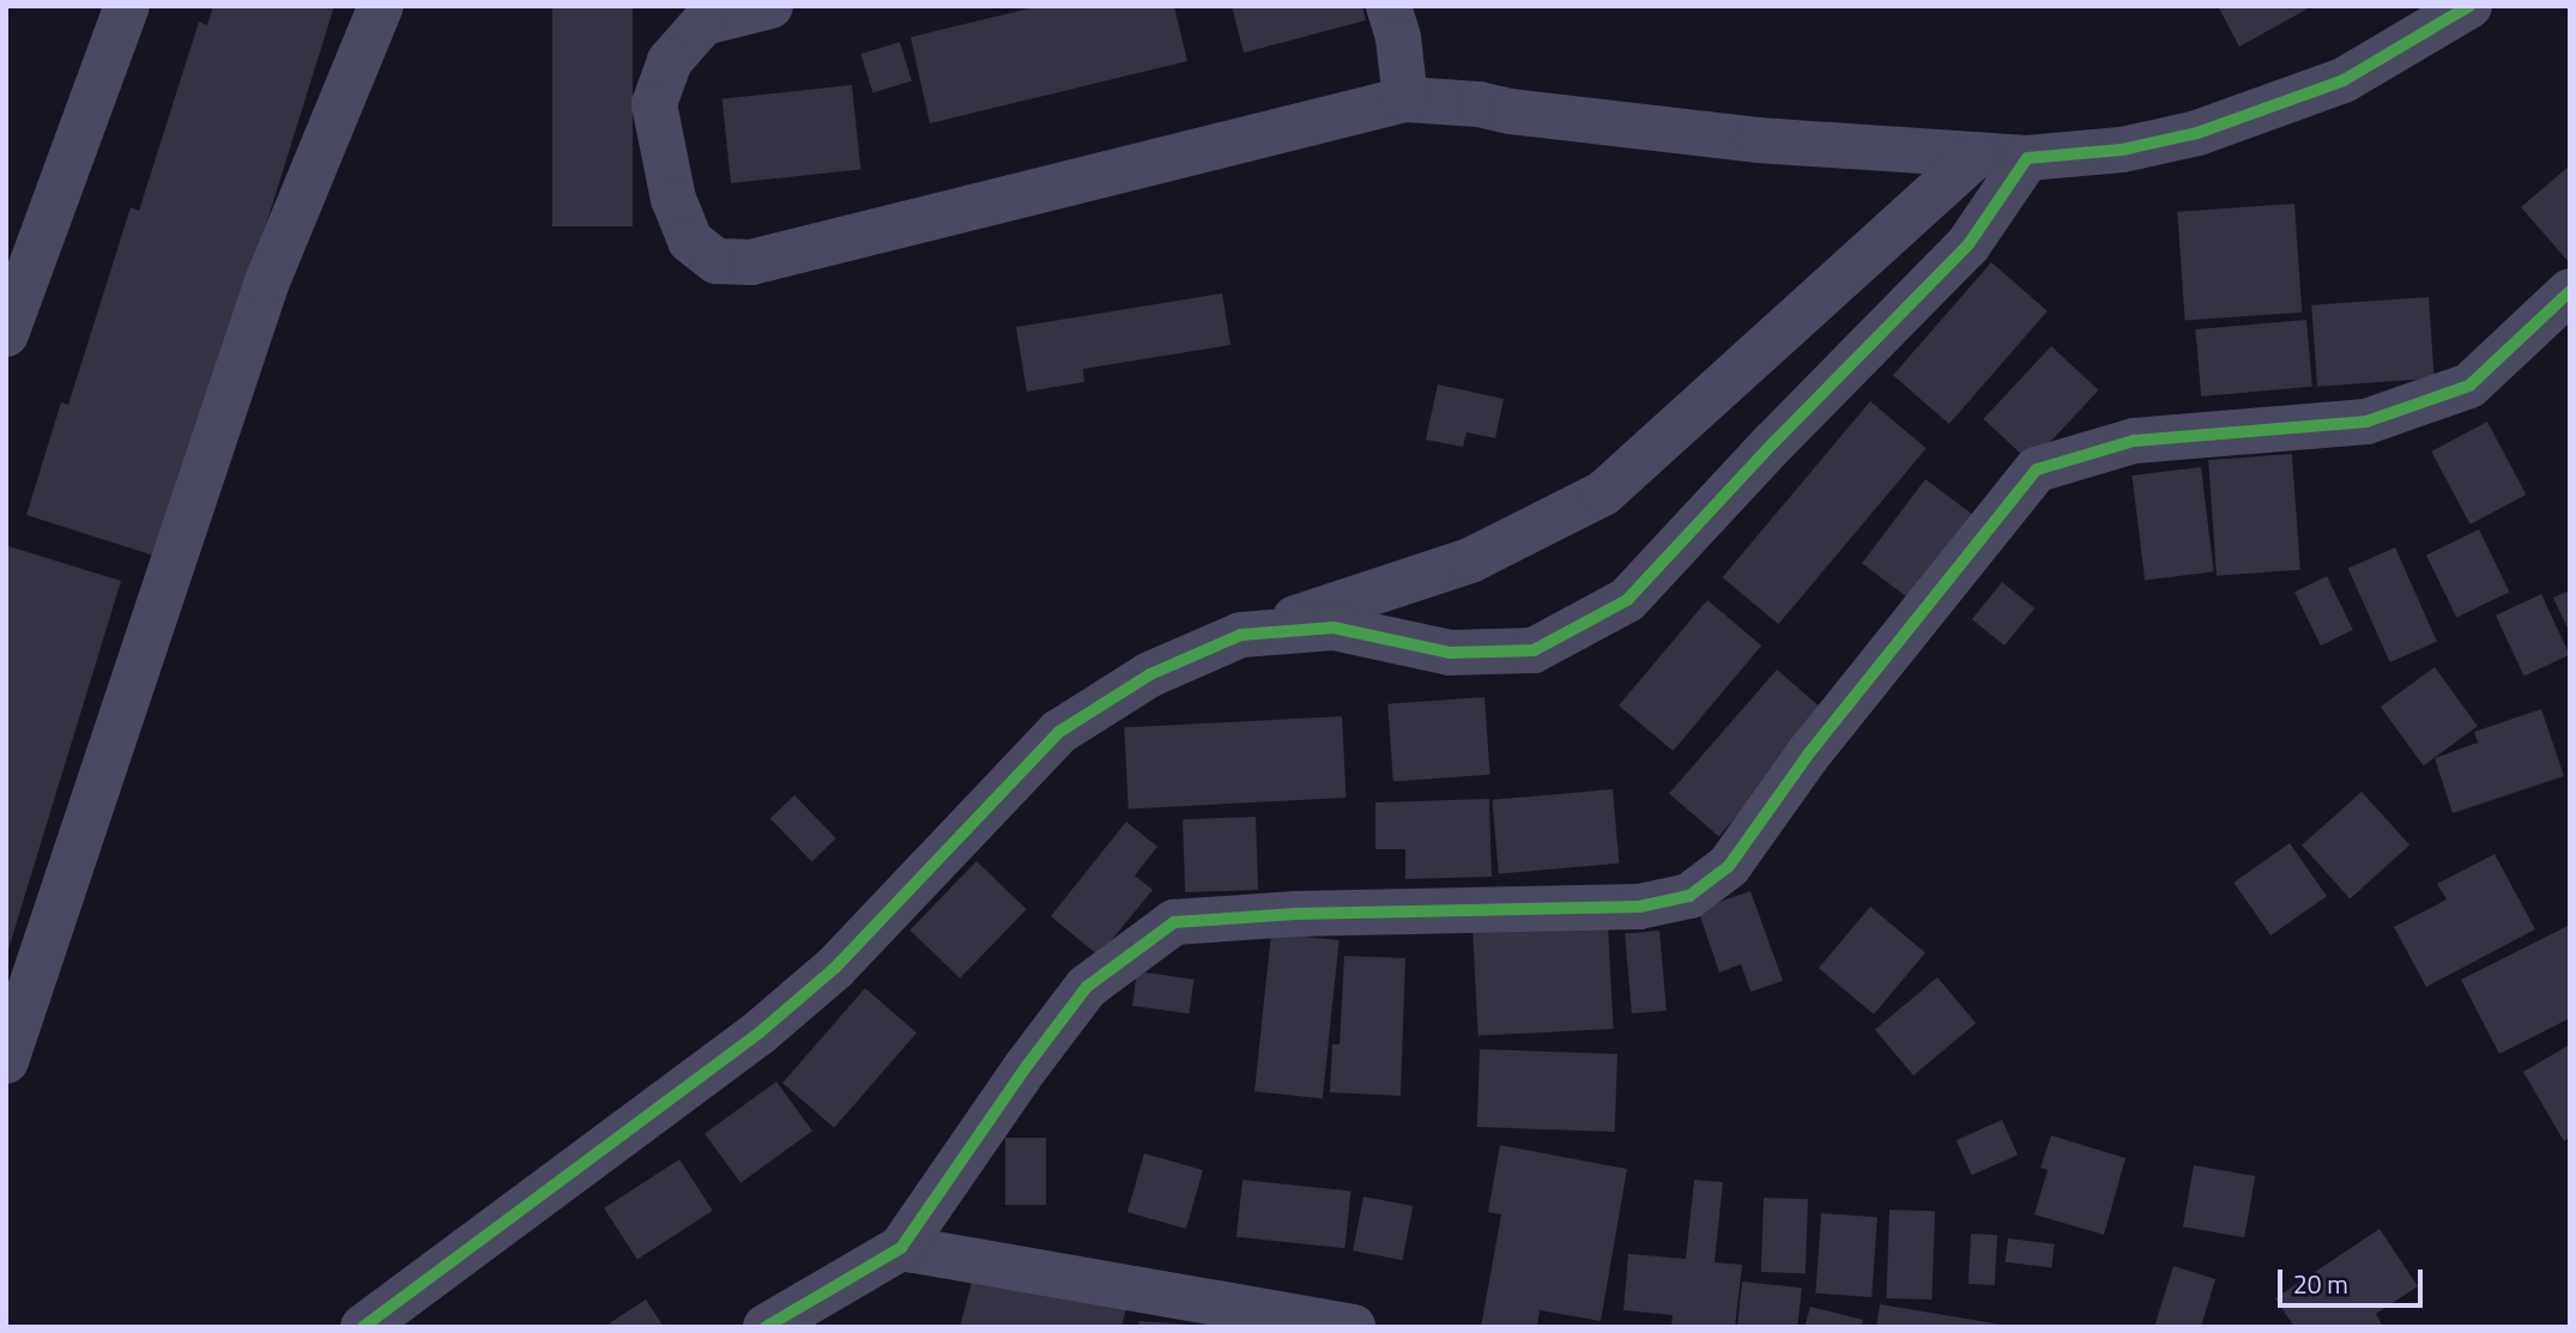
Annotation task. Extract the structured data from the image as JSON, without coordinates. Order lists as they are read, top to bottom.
{
  "scale_bar": "20 m"
}
